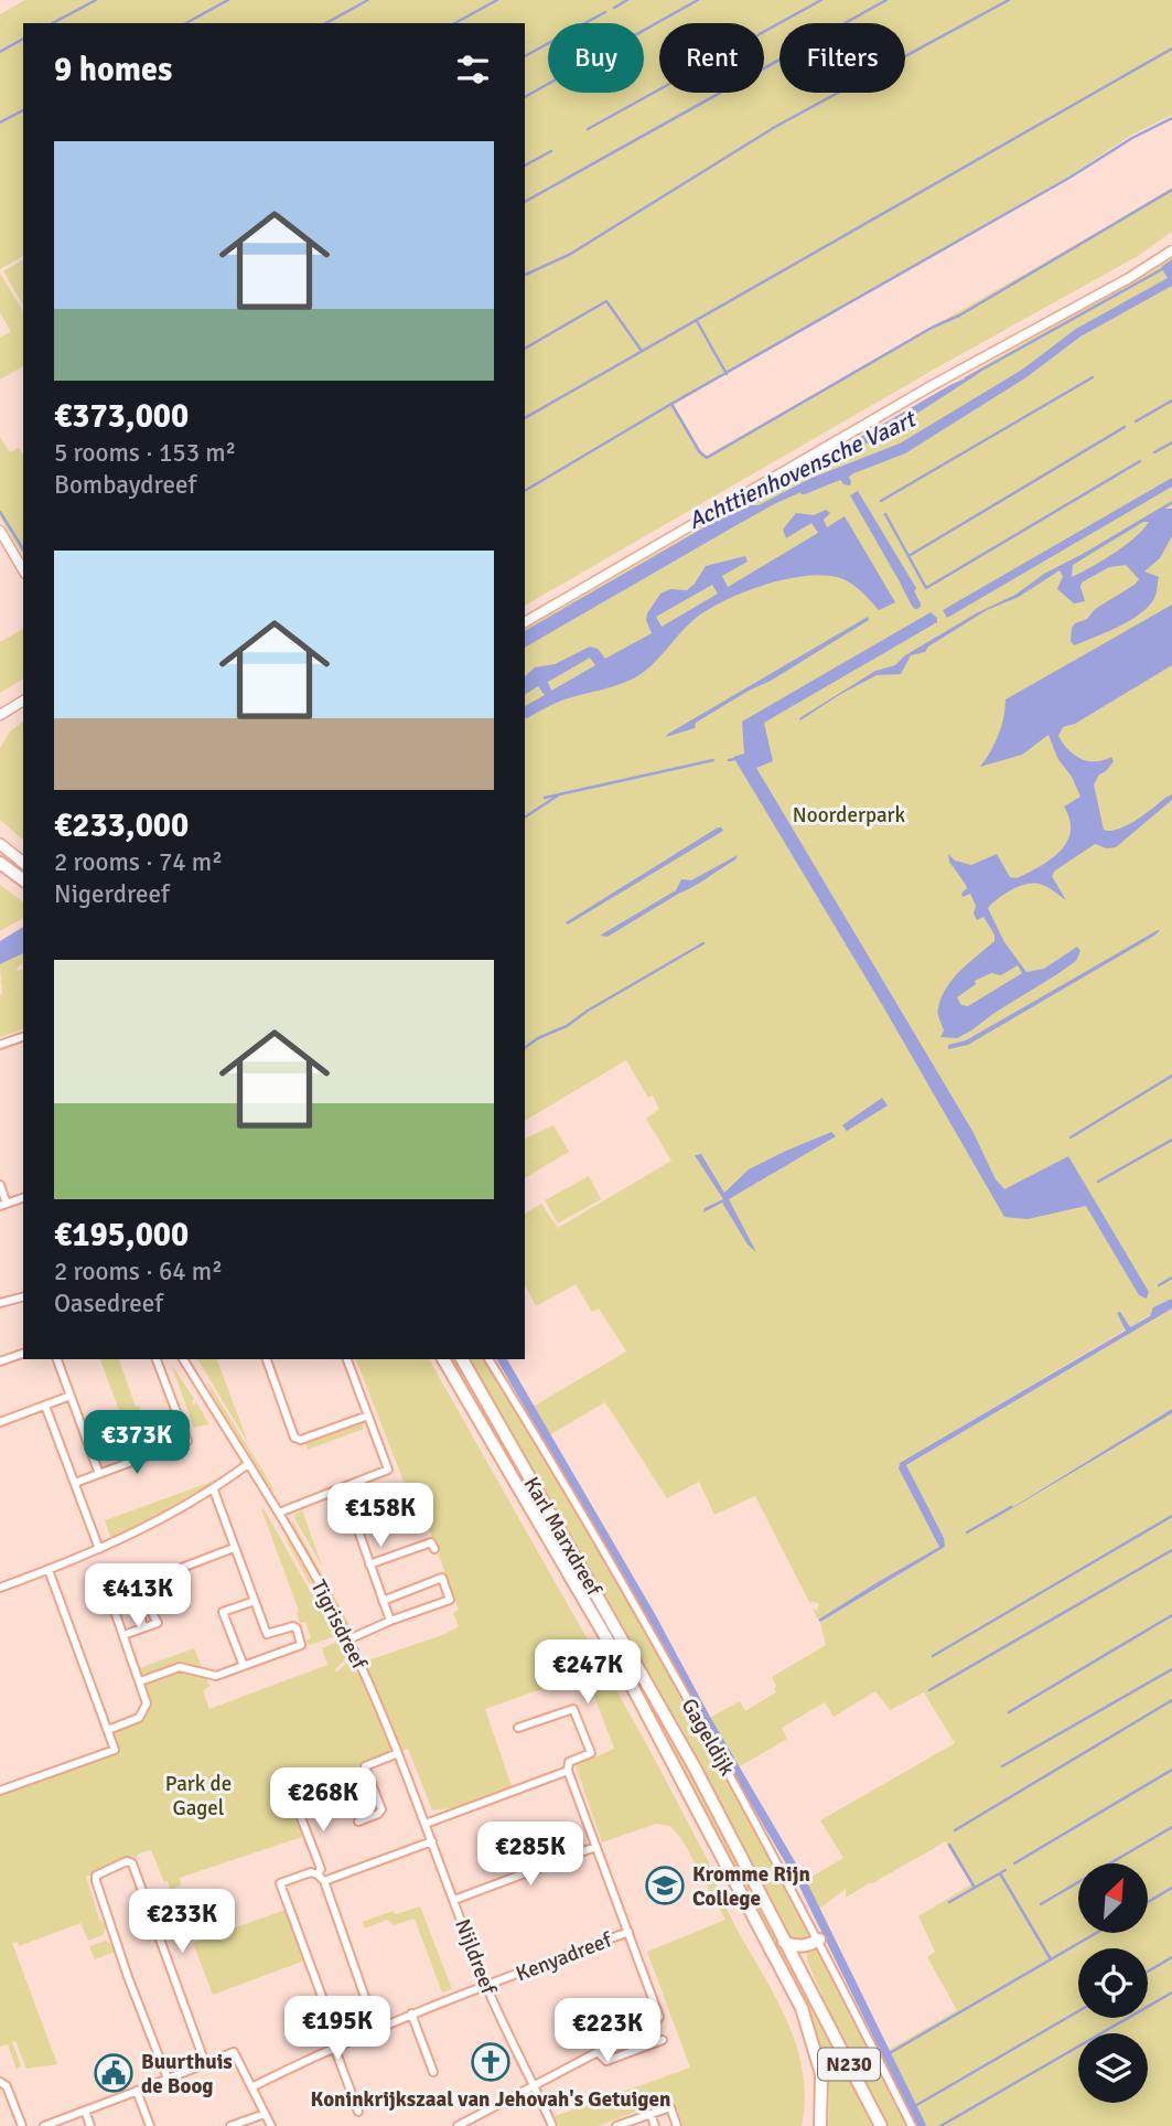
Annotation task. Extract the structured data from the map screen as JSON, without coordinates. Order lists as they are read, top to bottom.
{
  "streets": {
    "highway": ["Karl Marxdreef", "N230"],
    "street": [
      "Tigrisdreef",
      "Gageldijk",
      "Nijldreef",
      "Kenyadreef"
    ]
  },
  "crossings": [
    ["Tigrisdreef", "Nijldreef"],
    ["Nijldreef", "Kenyadreef"]
  ],
  "water": ["Achttienhovensche Vaart"],
  "parks": ["Noorderpark", "Park de Gagel"],
  "places": {
    "school or university": ["Kromme Rijn College"],
    "church": ["Koninkrijkszaal van Jehovah's Getuigen"],
    "public building": ["Buurthuis de Boog"]
  },
  "north": "top right",
  "page": {
    "chip": ["Buy", "Rent", "Filters"],
    "heading": "9 homes",
    "list": [
      {
        "name": "€373,000",
        "note": "5 rooms · 153 m² · Bombaydreef"
      },
      {
        "name": "€233,000",
        "note": "2 rooms · 74 m² · Nigerdreef"
      },
      {
        "name": "€195,000",
        "note": "2 rooms · 64 m² · Oasedreef"
      }
    ],
    "price": [
      "€373K",
      "€158K",
      "€413K",
      "€247K",
      "€268K",
      "€285K",
      "€233K",
      "€195K",
      "€223K"
    ]
  }
}
